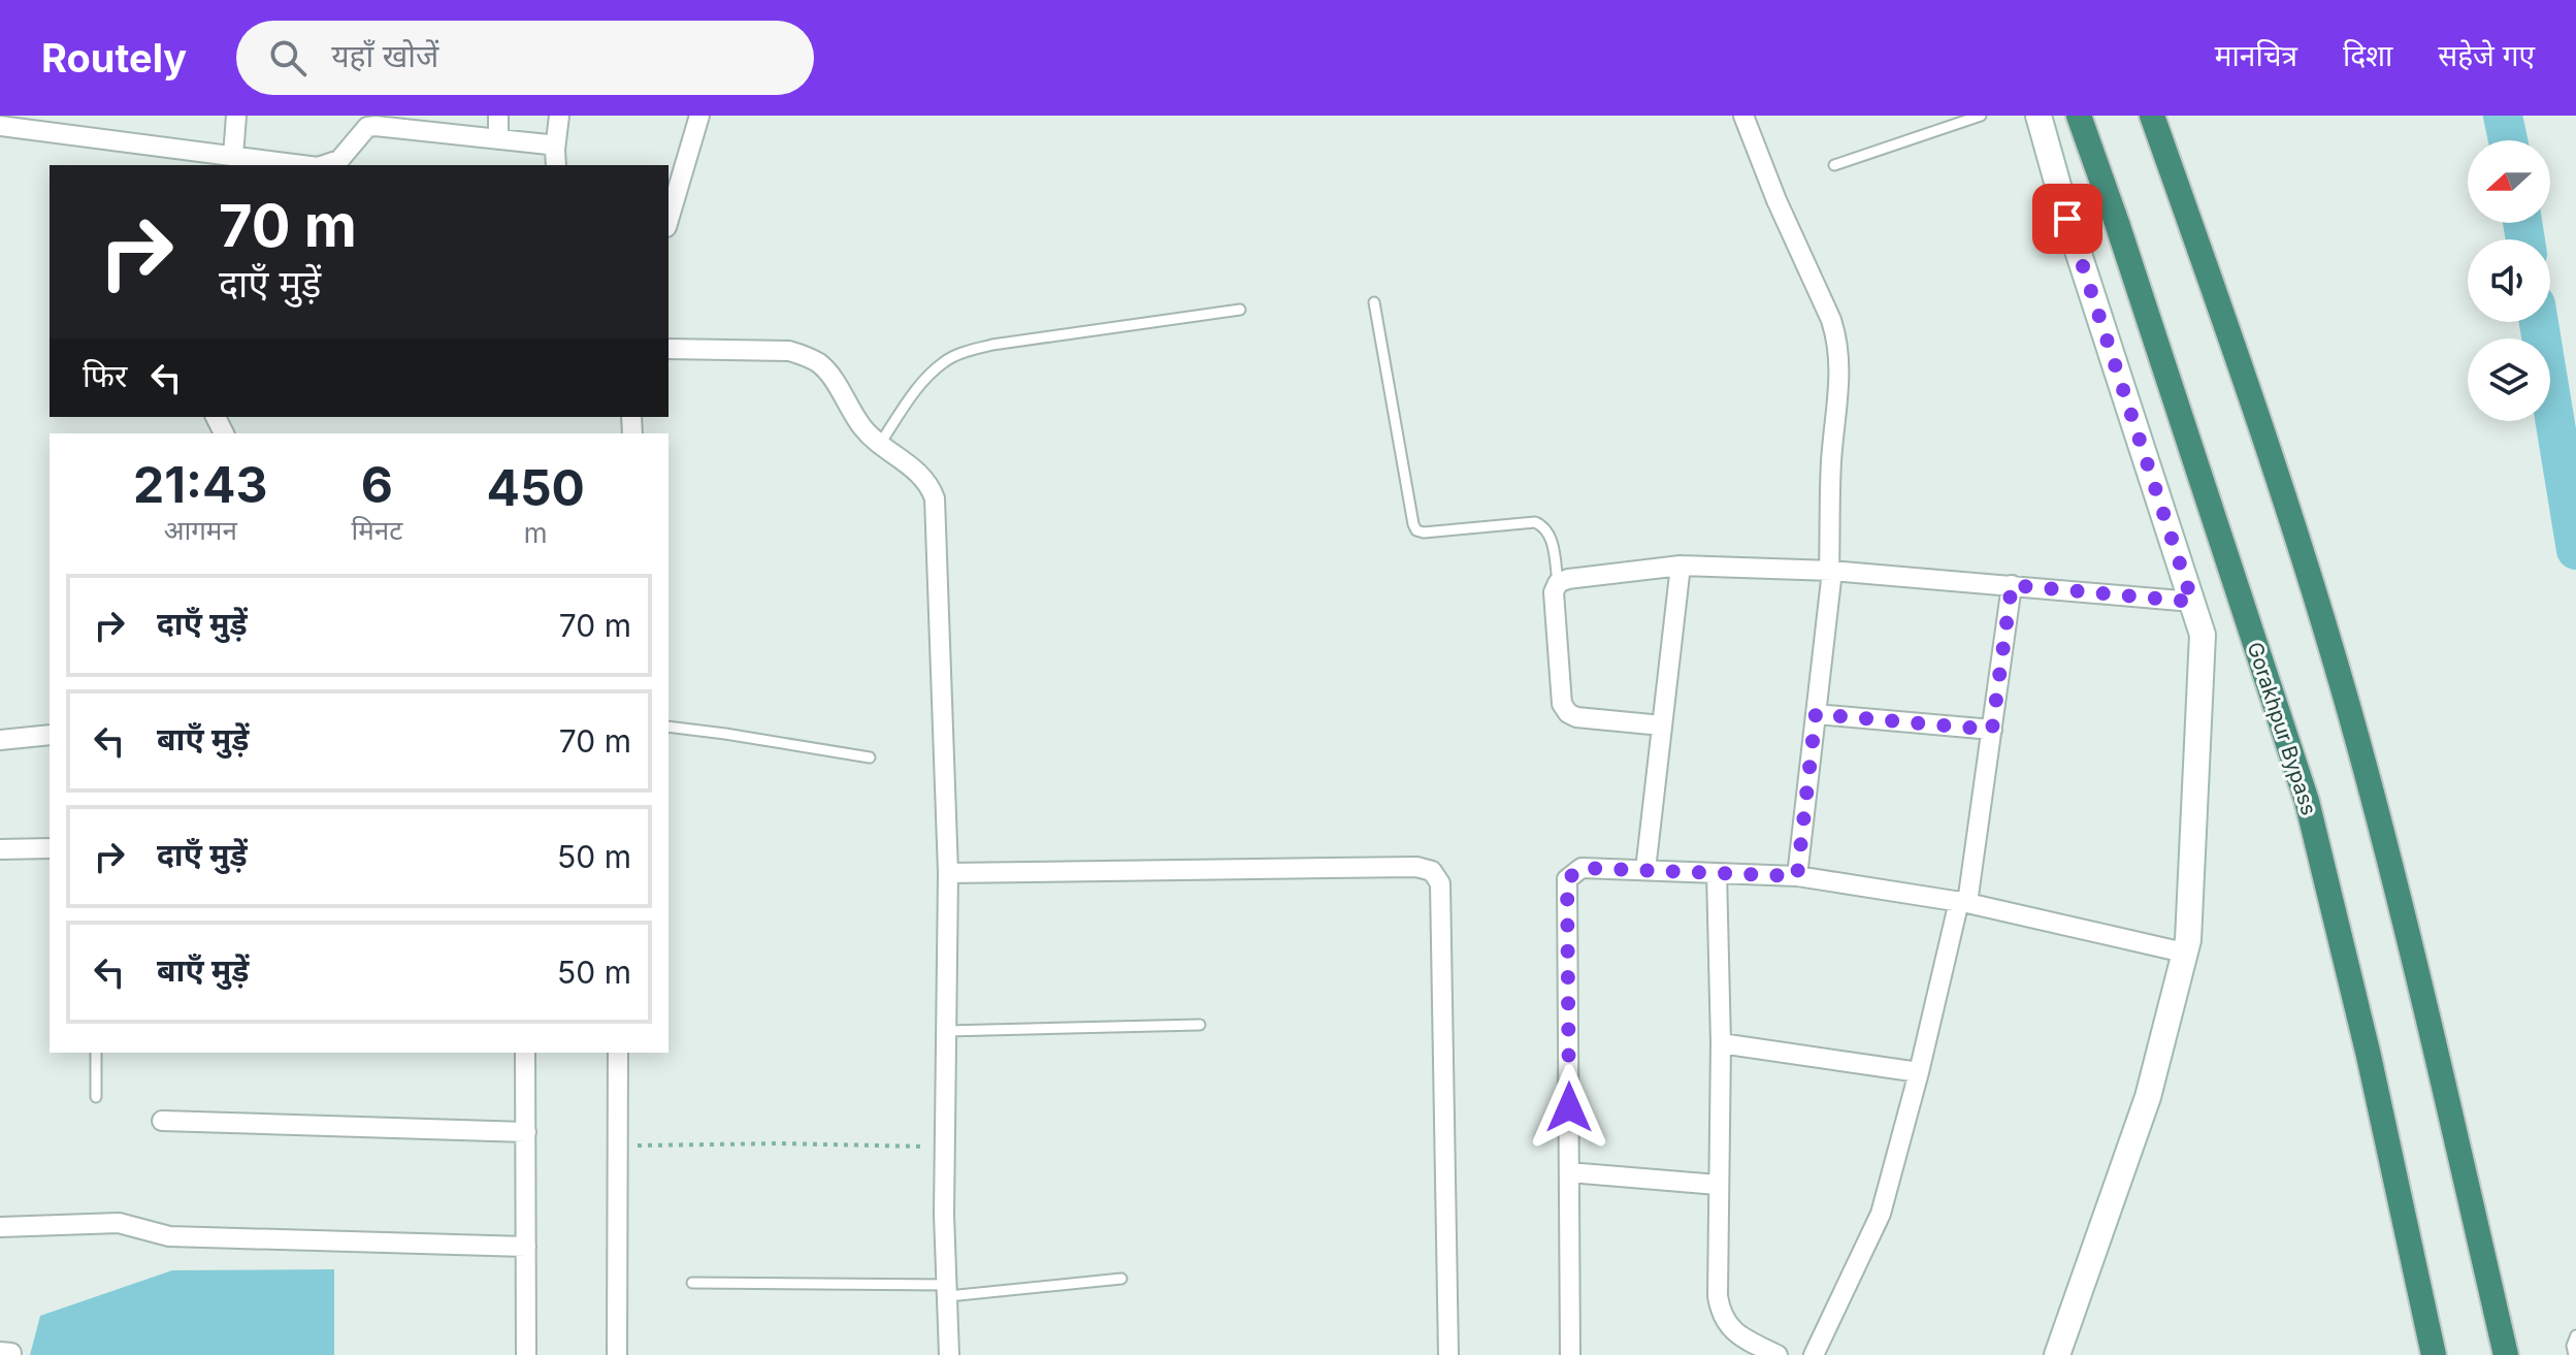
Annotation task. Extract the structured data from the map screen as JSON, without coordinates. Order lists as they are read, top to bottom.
{
  "streets": {
    "highway": ["Gorakhpur Bypass"]
  },
  "north": "left",
  "page": {
    "header": "Routely",
    "search": "यहाँ खोजें",
    "nav": ["मानचित्र", "दिशा", "सहेजे गए"],
    "turn": ["70 m", "दाएँ मुड़ें"],
    "then": "फिर",
    "eta": [
      "21:43",
      "आगमन",
      "6",
      "मिनट",
      "450",
      "m"
    ],
    "list": [
      {
        "name": "दाएँ मुड़ें",
        "value": "70 m"
      },
      {
        "name": "बाएँ मुड़ें",
        "value": "70 m"
      },
      {
        "name": "दाएँ मुड़ें",
        "value": "50 m"
      },
      {
        "name": "बाएँ मुड़ें",
        "value": "50 m"
      }
    ]
  }
}
